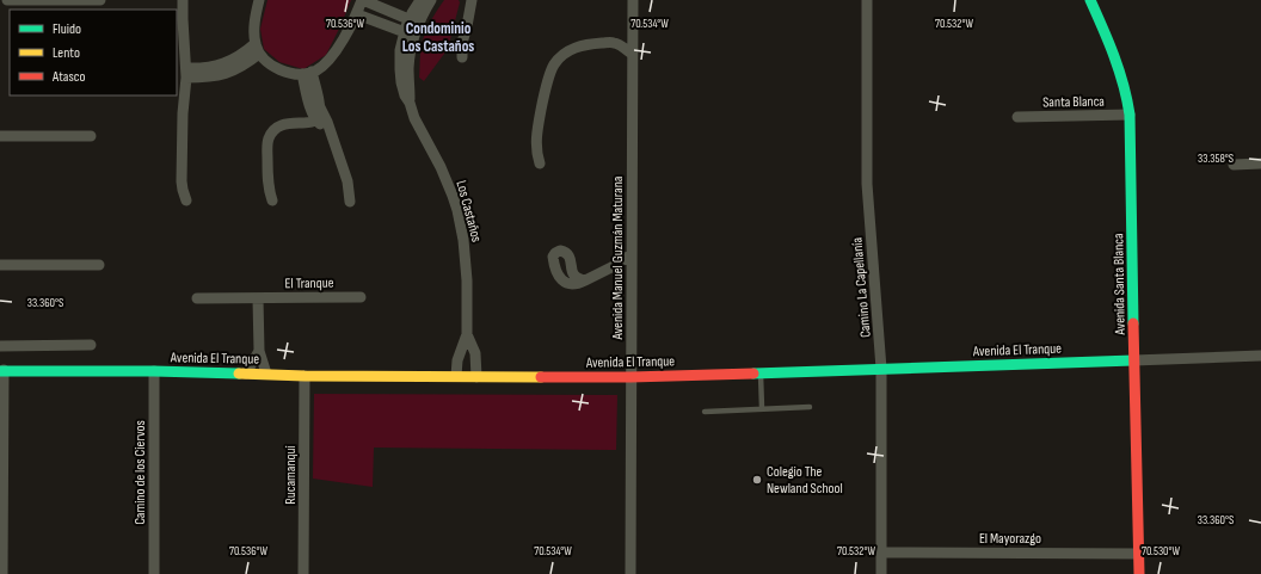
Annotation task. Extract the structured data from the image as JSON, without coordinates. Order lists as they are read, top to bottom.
{
  "streets": {
    "main road": ["Avenida Santa Blanca", "Avenida El Tranque"],
    "street": [
      "Santa Blanca",
      "Los Castaños",
      "Avenida Manuel Guzmán Maturana",
      "El Tranque",
      "Camino La Capellanía",
      "Camino de los Ciervos",
      "Rucamanqui",
      "El Mayorazgo"
    ]
  },
  "crossings": [
    ["Santa Blanca", "Avenida Santa Blanca"],
    ["Los Castaños", "Avenida El Tranque"],
    ["Avenida Manuel Guzmán Maturana", "Avenida El Tranque"],
    ["Avenida Santa Blanca", "Avenida El Tranque"],
    ["Avenida Santa Blanca", "El Mayorazgo"],
    ["Camino La Capellanía", "Avenida El Tranque"],
    ["Camino La Capellanía", "El Mayorazgo"],
    ["Avenida El Tranque", "Camino de los Ciervos"],
    ["Avenida El Tranque", "Rucamanqui"]
  ],
  "districts": ["Condominio Los Castaños"],
  "places": ["Colegio The Newland School"],
  "legend": ["Fluido", "Lento", "Atasco"],
  "coordinates": [
    "70.536°W",
    "70.534°W",
    "70.532°W",
    "33.358°S",
    "33.360°S",
    "70.530°W"
  ]
}
